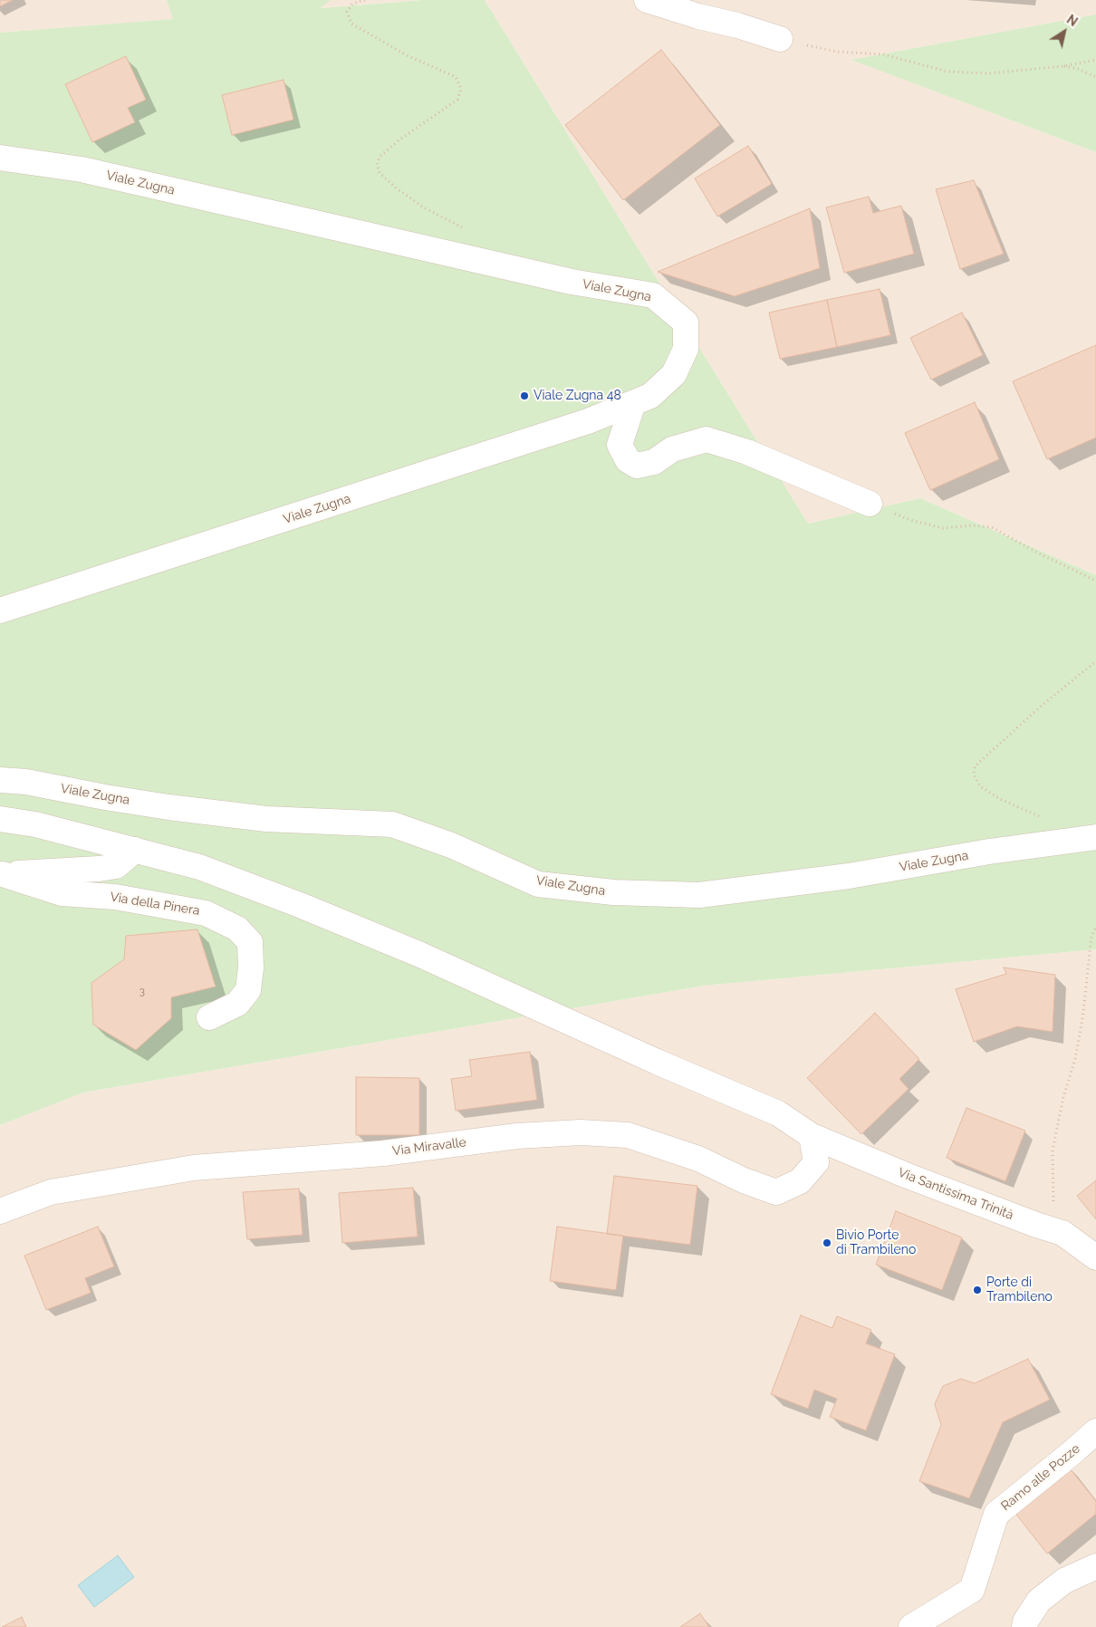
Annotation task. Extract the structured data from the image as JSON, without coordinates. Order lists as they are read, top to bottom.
{
  "streets": {
    "street": [
      "Viale Zugna",
      "Via della Pinera",
      "Via Miravalle",
      "Via Santissima Trinità",
      "Ramo alle Pozze"
    ]
  },
  "crossings": [
    ["Via Miravalle", "Via Santissima Trinità"]
  ],
  "places": ["Viale Zugna 48", "Bivio Porte di Trambileno", "Porte di Trambileno"],
  "house_numbers": ["3"],
  "north": "top right"
}
